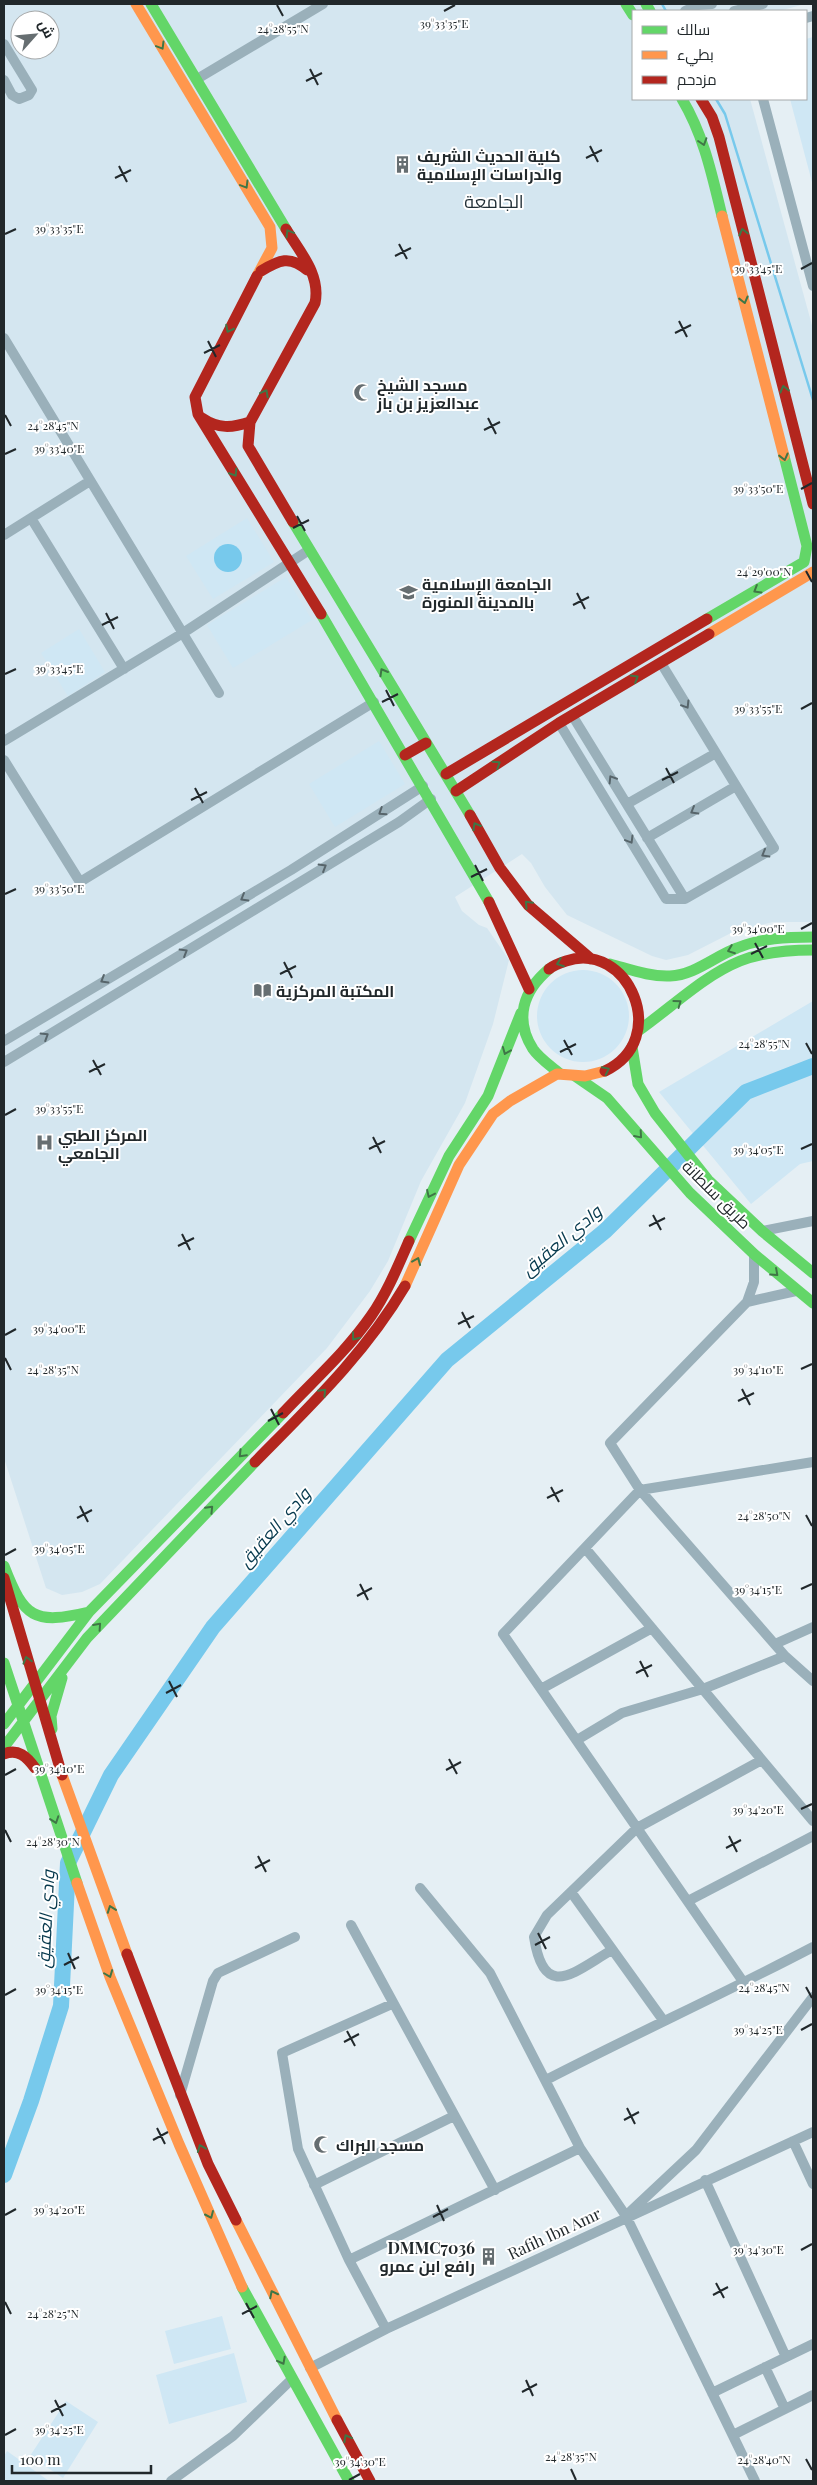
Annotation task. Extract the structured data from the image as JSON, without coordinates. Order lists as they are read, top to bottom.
{
  "streets": {
    "main road": ["طريق سلطانة"],
    "street": ["Rafih Ibn Amr"]
  },
  "districts": ["الجامعة"],
  "water": ["وادي العقيق"],
  "places": {
    "building": ["كلية الحديث الشريف والدراسات الإسلامية", "DMMC7036 رافع ابن عمرو"],
    "mosque": ["مسجد الشيخ عبدالعزيز بن باز", "مسجد البراك"],
    "school or university": ["الجامعة الإسلامية بالمدينة المنورة"],
    "library": ["المكتبة المركزية"],
    "hospital": ["المركز الطبي الجامعي"]
  },
  "legend": ["سالك", "بطيء", "مزدحم"],
  "scale_bar": "100 m",
  "north": "top right",
  "coordinates": [
    "39°33'35\"E",
    "24°28'55\"N",
    "39°33'45\"E",
    "24°28'45\"N",
    "39°33'40\"E",
    "39°33'50\"E",
    "24°29'00\"N",
    "39°33'55\"E",
    "39°34'00\"E",
    "39°34'05\"E",
    "39°34'10\"E",
    "24°28'35\"N",
    "24°28'50\"N",
    "39°34'15\"E",
    "39°34'20\"E",
    "24°28'30\"N",
    "39°34'25\"E",
    "39°34'30\"E",
    "24°28'25\"N",
    "24°28'40\"N"
  ]
}
